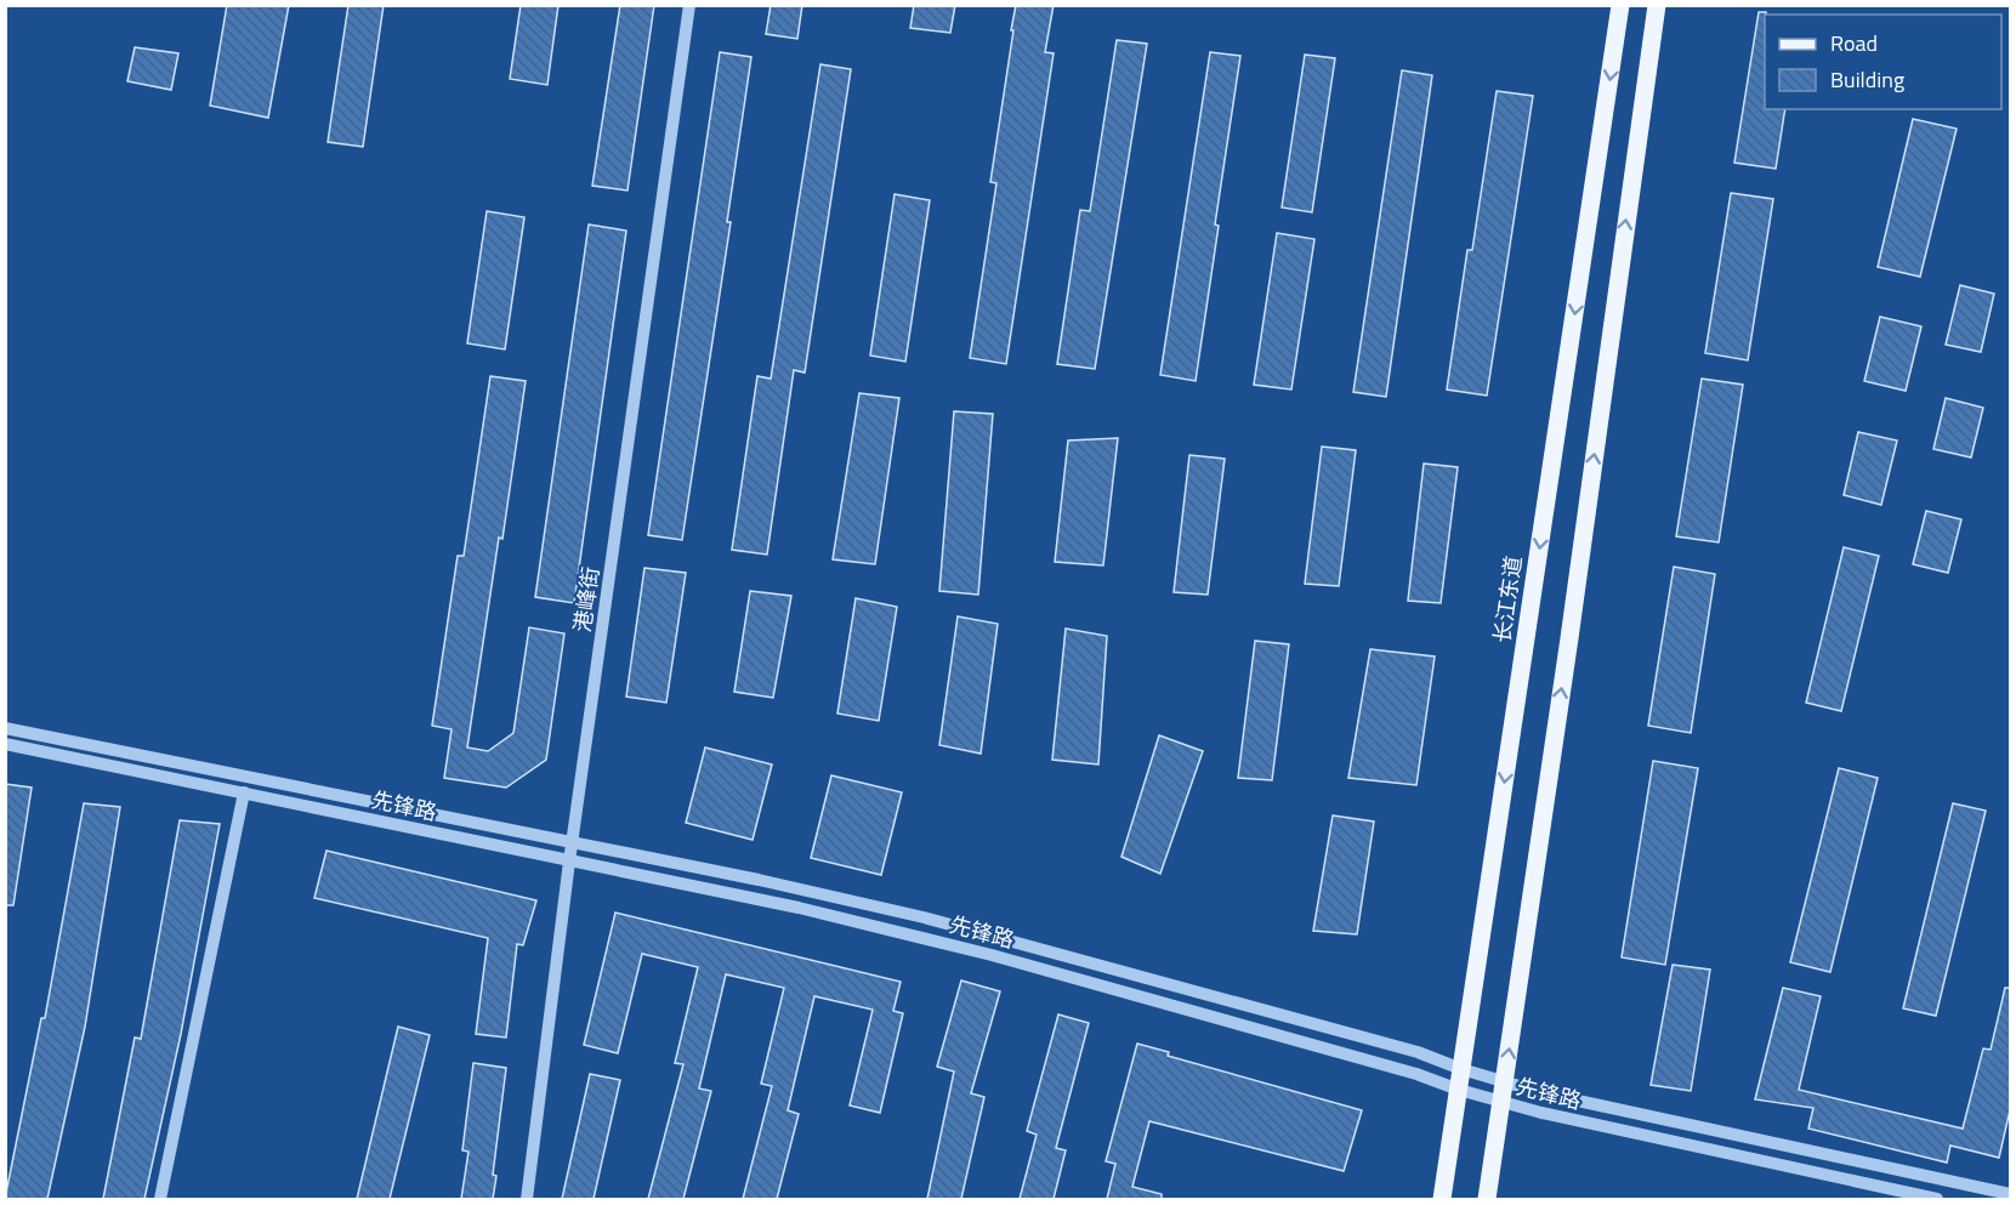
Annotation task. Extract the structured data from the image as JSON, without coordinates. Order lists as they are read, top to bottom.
{
  "streets": {
    "main road": ["长江东道"],
    "street": ["港峰街", "先锋路"]
  },
  "crossings": [
    ["港峰街", "先锋路"],
    ["长江东道", "先锋路"]
  ],
  "legend": ["Road", "Building"]
}
